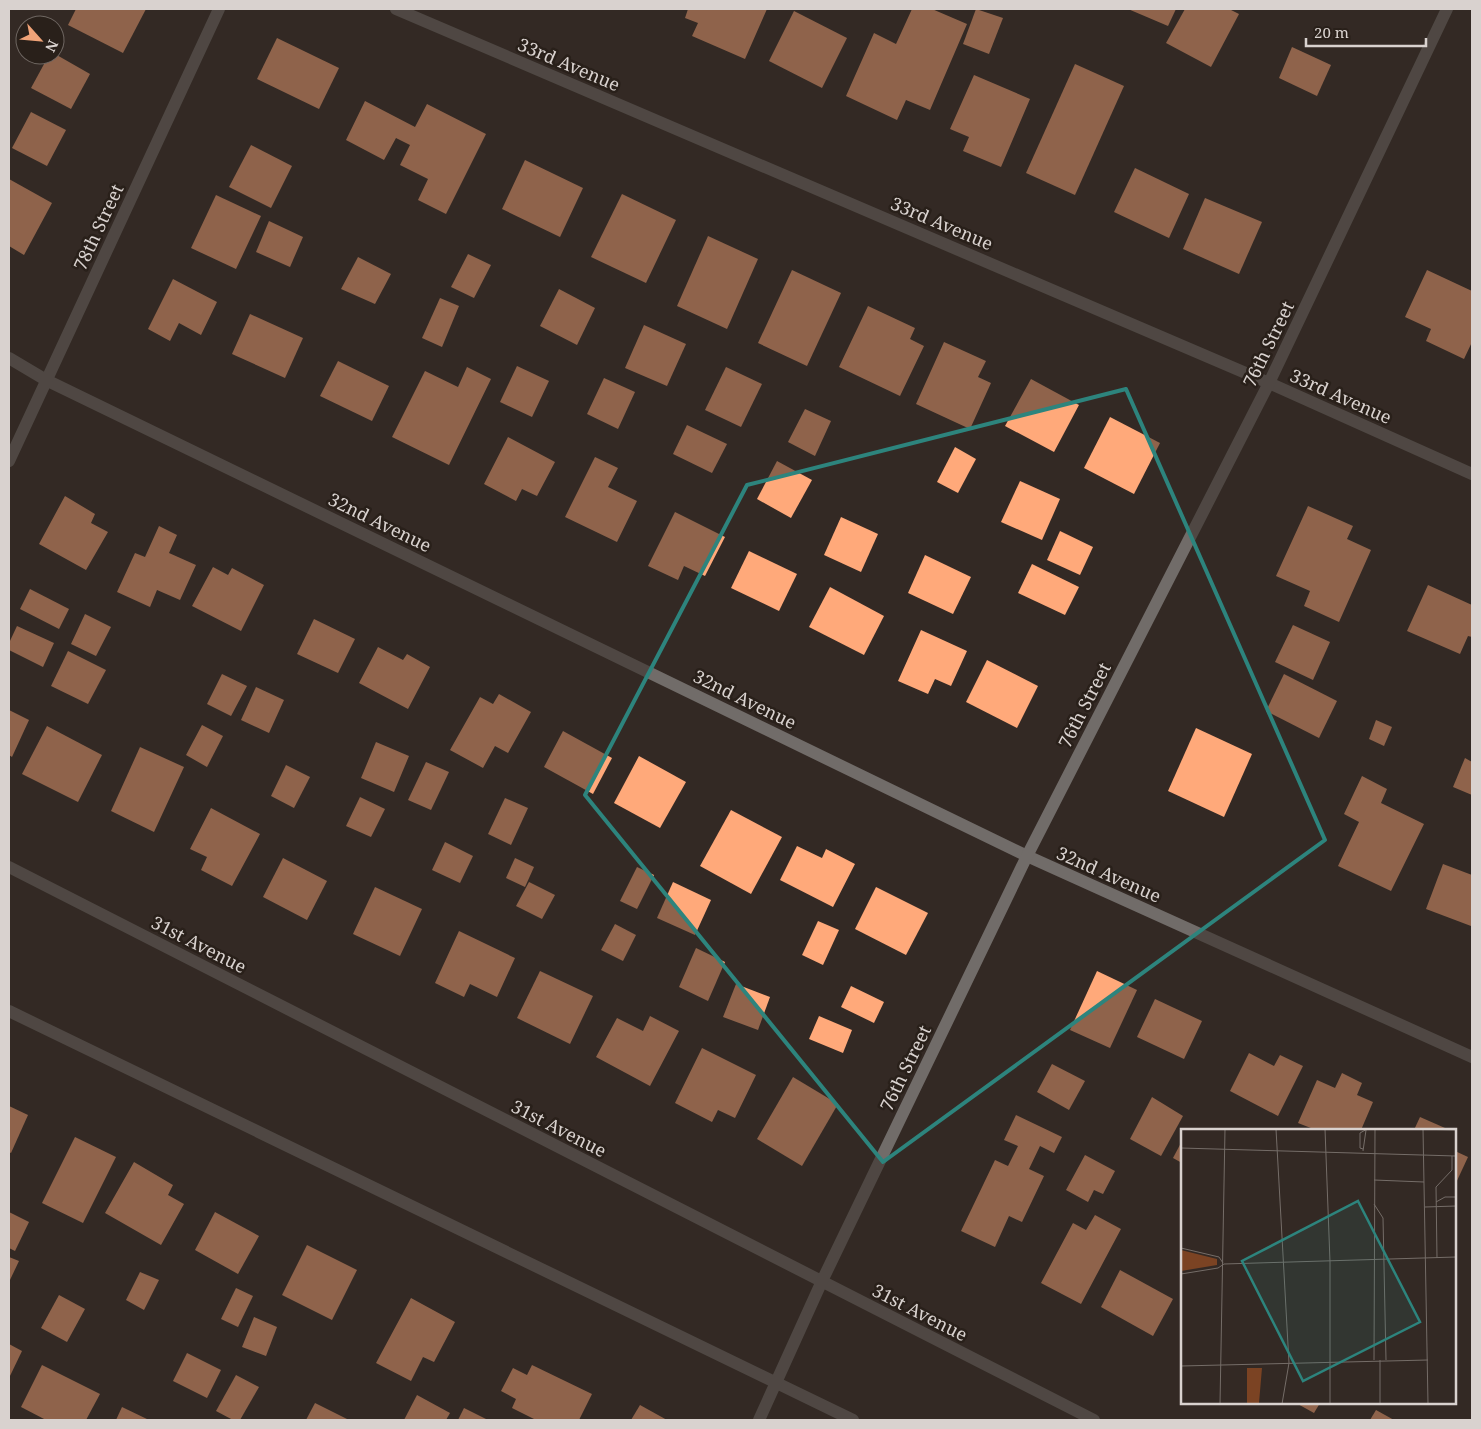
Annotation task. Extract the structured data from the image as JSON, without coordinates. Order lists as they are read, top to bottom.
{
  "streets": {
    "street": [
      "33rd Avenue",
      "78th Street",
      "76th Street",
      "32nd Avenue",
      "31st Avenue"
    ]
  },
  "crossings": [
    ["33rd Avenue", "76th Street"],
    ["78th Street", "32nd Avenue"],
    ["76th Street", "32nd Avenue"],
    ["76th Street", "31st Avenue"]
  ],
  "scale_bar": "20 m",
  "north": "bottom right"
}
